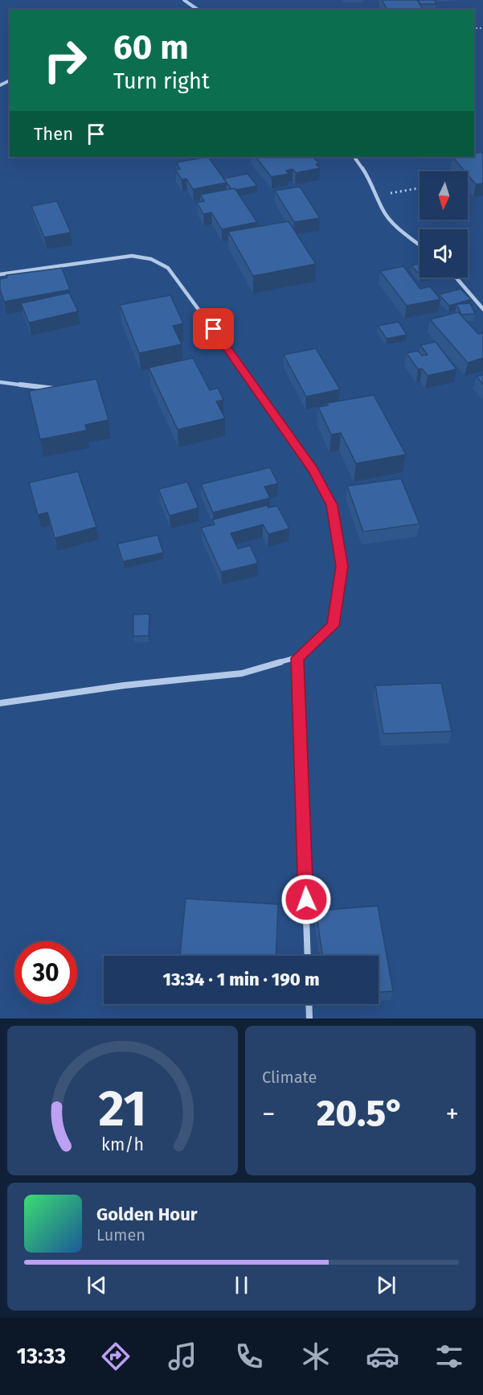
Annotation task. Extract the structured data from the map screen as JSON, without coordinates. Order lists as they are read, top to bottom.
{
  "north": "bottom",
  "page": {
    "turn": ["60 m", "Turn right"],
    "then": "Then",
    "limit": "30",
    "trip": "13:34 · 1 min · 190 m",
    "tile": "Climate",
    "heat": ["−", "20.5°", "+"],
    "song": ["Golden Hour", "Lumen"],
    "tabs": "13:33",
    "gauge": ["21", "km/h"]
  }
}
